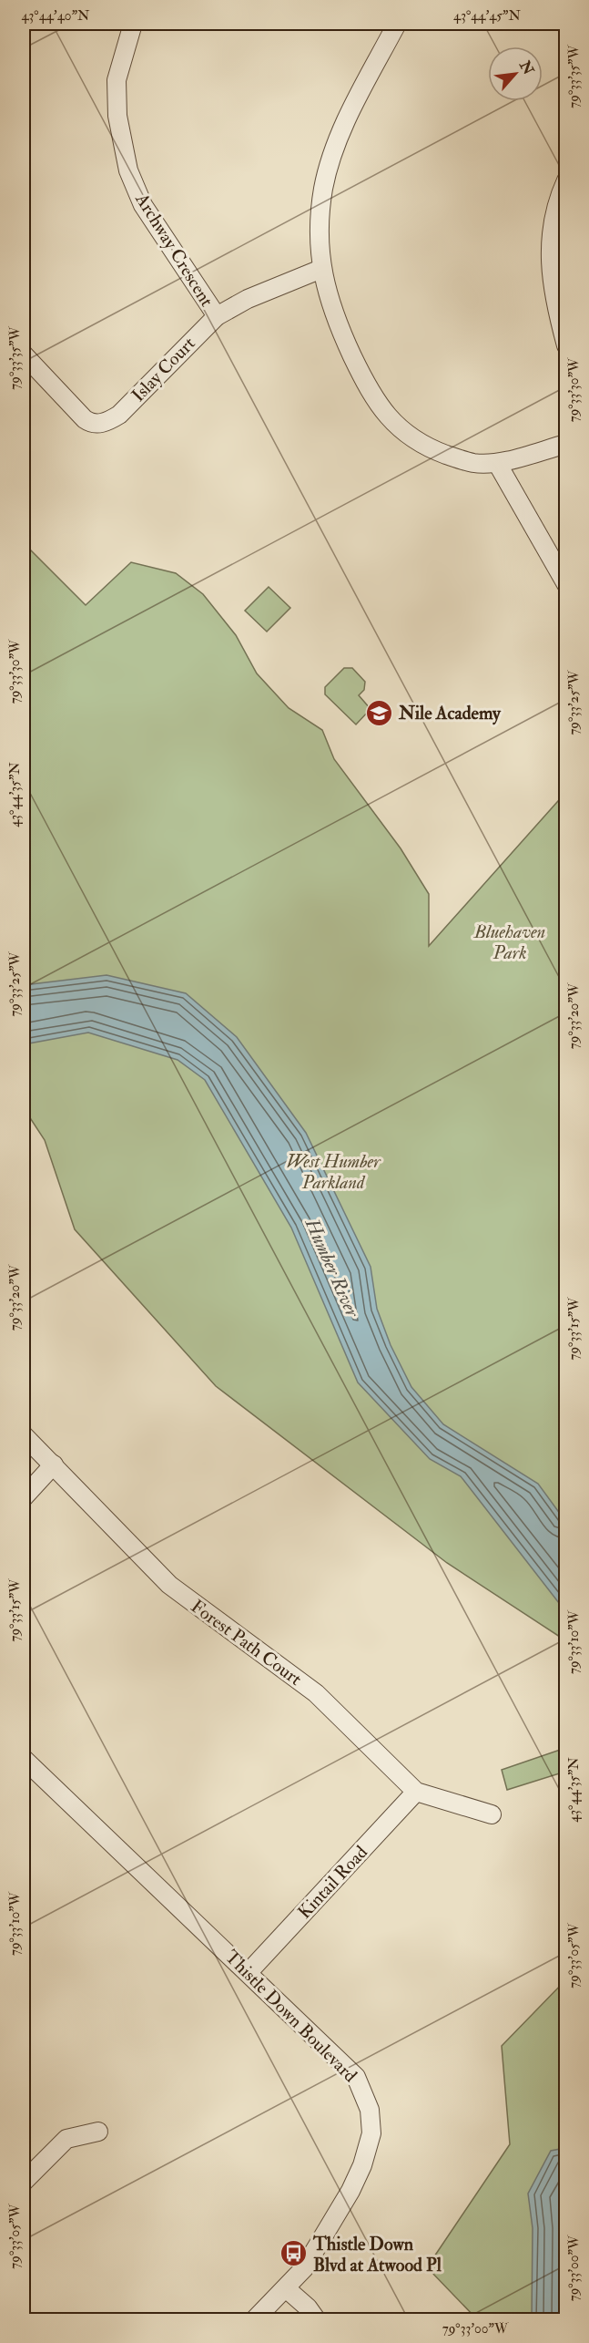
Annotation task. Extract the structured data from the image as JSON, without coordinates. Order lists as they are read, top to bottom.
{
  "streets": {
    "street": [
      "Archway Crescent",
      "Islay Court",
      "Forest Path Court",
      "Kintail Road",
      "Thistle Down Boulevard"
    ]
  },
  "crossings": [
    ["Archway Crescent", "Islay Court"],
    ["Forest Path Court", "Kintail Road"],
    ["Kintail Road", "Thistle Down Boulevard"]
  ],
  "water": ["Humber River"],
  "parks": ["Bluehaven Park", "West Humber Parkland"],
  "places": {
    "school or university": ["Nile Academy"],
    "bus stop": ["Thistle Down Blvd at Atwood Pl"]
  },
  "north": "top right",
  "coordinates": [
    "43°44'40\"N",
    "43°44'45\"N",
    "79°33'35\"W",
    "79°33'30\"W",
    "79°33'25\"W",
    "43°44'35\"N",
    "79°33'20\"W",
    "79°33'15\"W",
    "79°33'10\"W",
    "79°33'05\"W",
    "79°33'00\"W"
  ]
}
